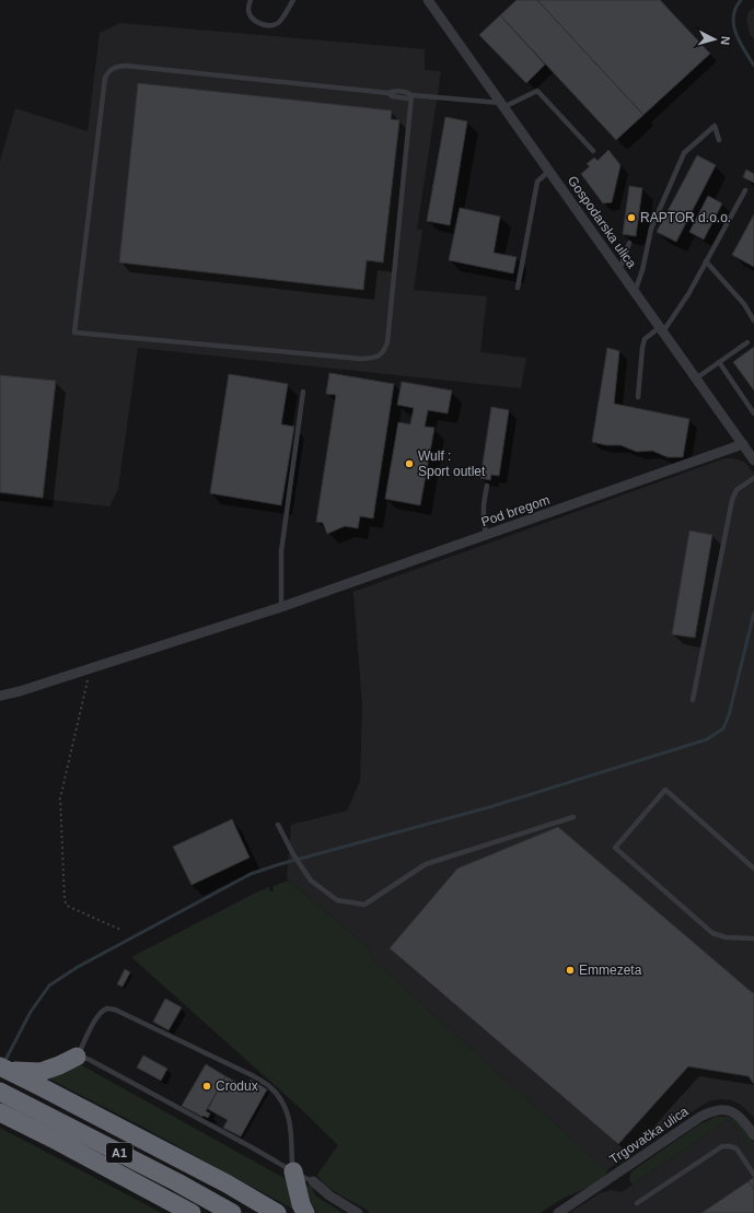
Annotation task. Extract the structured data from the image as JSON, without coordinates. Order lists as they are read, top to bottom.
{
  "streets": {
    "highway": ["A1"],
    "street": ["Gospodarska ulica", "Pod bregom", "Trgovačka ulica"]
  },
  "crossings": [
    ["Gospodarska ulica", "Pod bregom"]
  ],
  "places": [
    "RAPTOR d.o.o.",
    "Wulf : Sport outlet",
    "Emmezeta",
    "Crodux"
  ],
  "north": "right"
}
